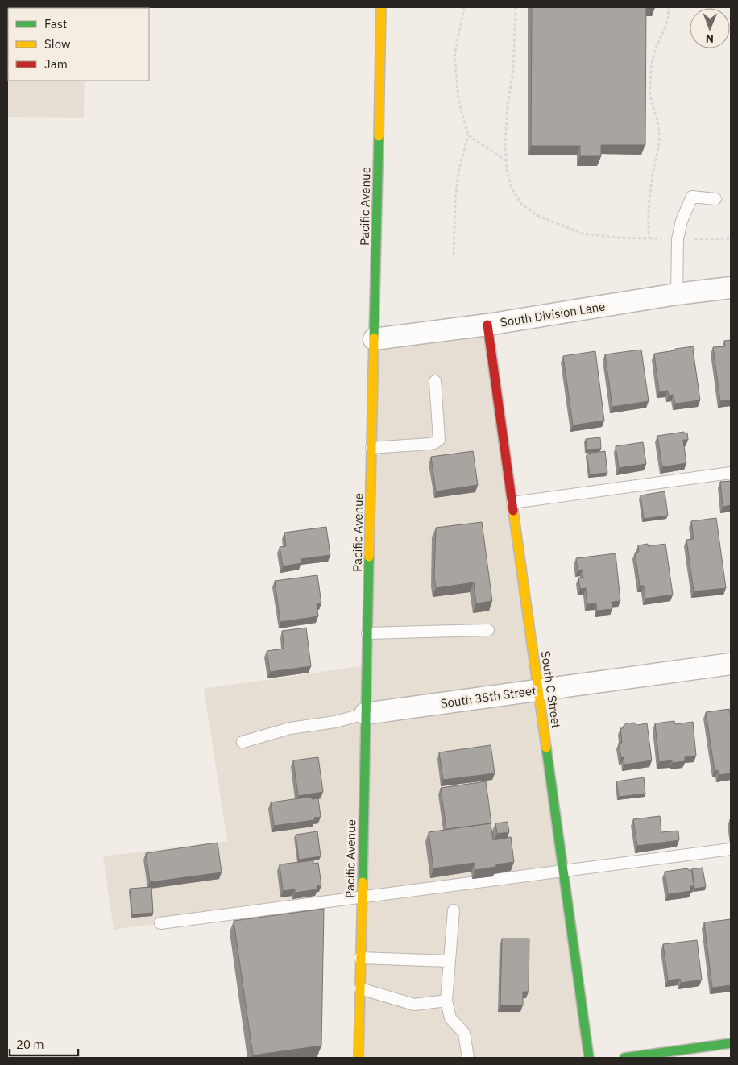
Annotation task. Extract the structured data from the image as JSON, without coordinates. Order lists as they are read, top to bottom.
{
  "streets": {
    "main road": ["Pacific Avenue", "South C Street"],
    "street": ["South Division Lane", "South 35th Street"]
  },
  "crossings": [
    ["Pacific Avenue", "South Division Lane"],
    ["Pacific Avenue", "South 35th Street"],
    ["South Division Lane", "South C Street"],
    ["South C Street", "South 35th Street"]
  ],
  "legend": ["Fast", "Slow", "Jam"],
  "scale_bar": "20 m",
  "north": "bottom"
}
